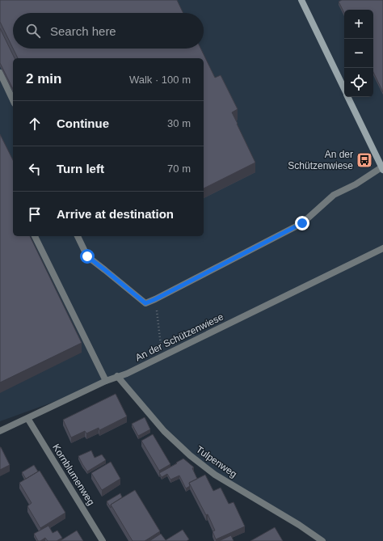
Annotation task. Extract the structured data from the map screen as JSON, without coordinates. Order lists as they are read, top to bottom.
{
  "streets": {
    "street": ["An der Schützenwiese", "Tulpenweg", "Kornblumenweg"]
  },
  "crossings": [
    ["An der Schützenwiese", "Tulpenweg"],
    ["An der Schützenwiese", "Kornblumenweg"]
  ],
  "places": {
    "bus stop": ["An der Schützenwiese"]
  },
  "page": {
    "map_buttons": ["+", "−"],
    "search": "Search here",
    "heading": ["2 min", "Walk · 100 m"],
    "list": [
      ["Continue", "30 m"],
      ["Turn left", "70 m"],
      "Arrive at destination"
    ]
  }
}
